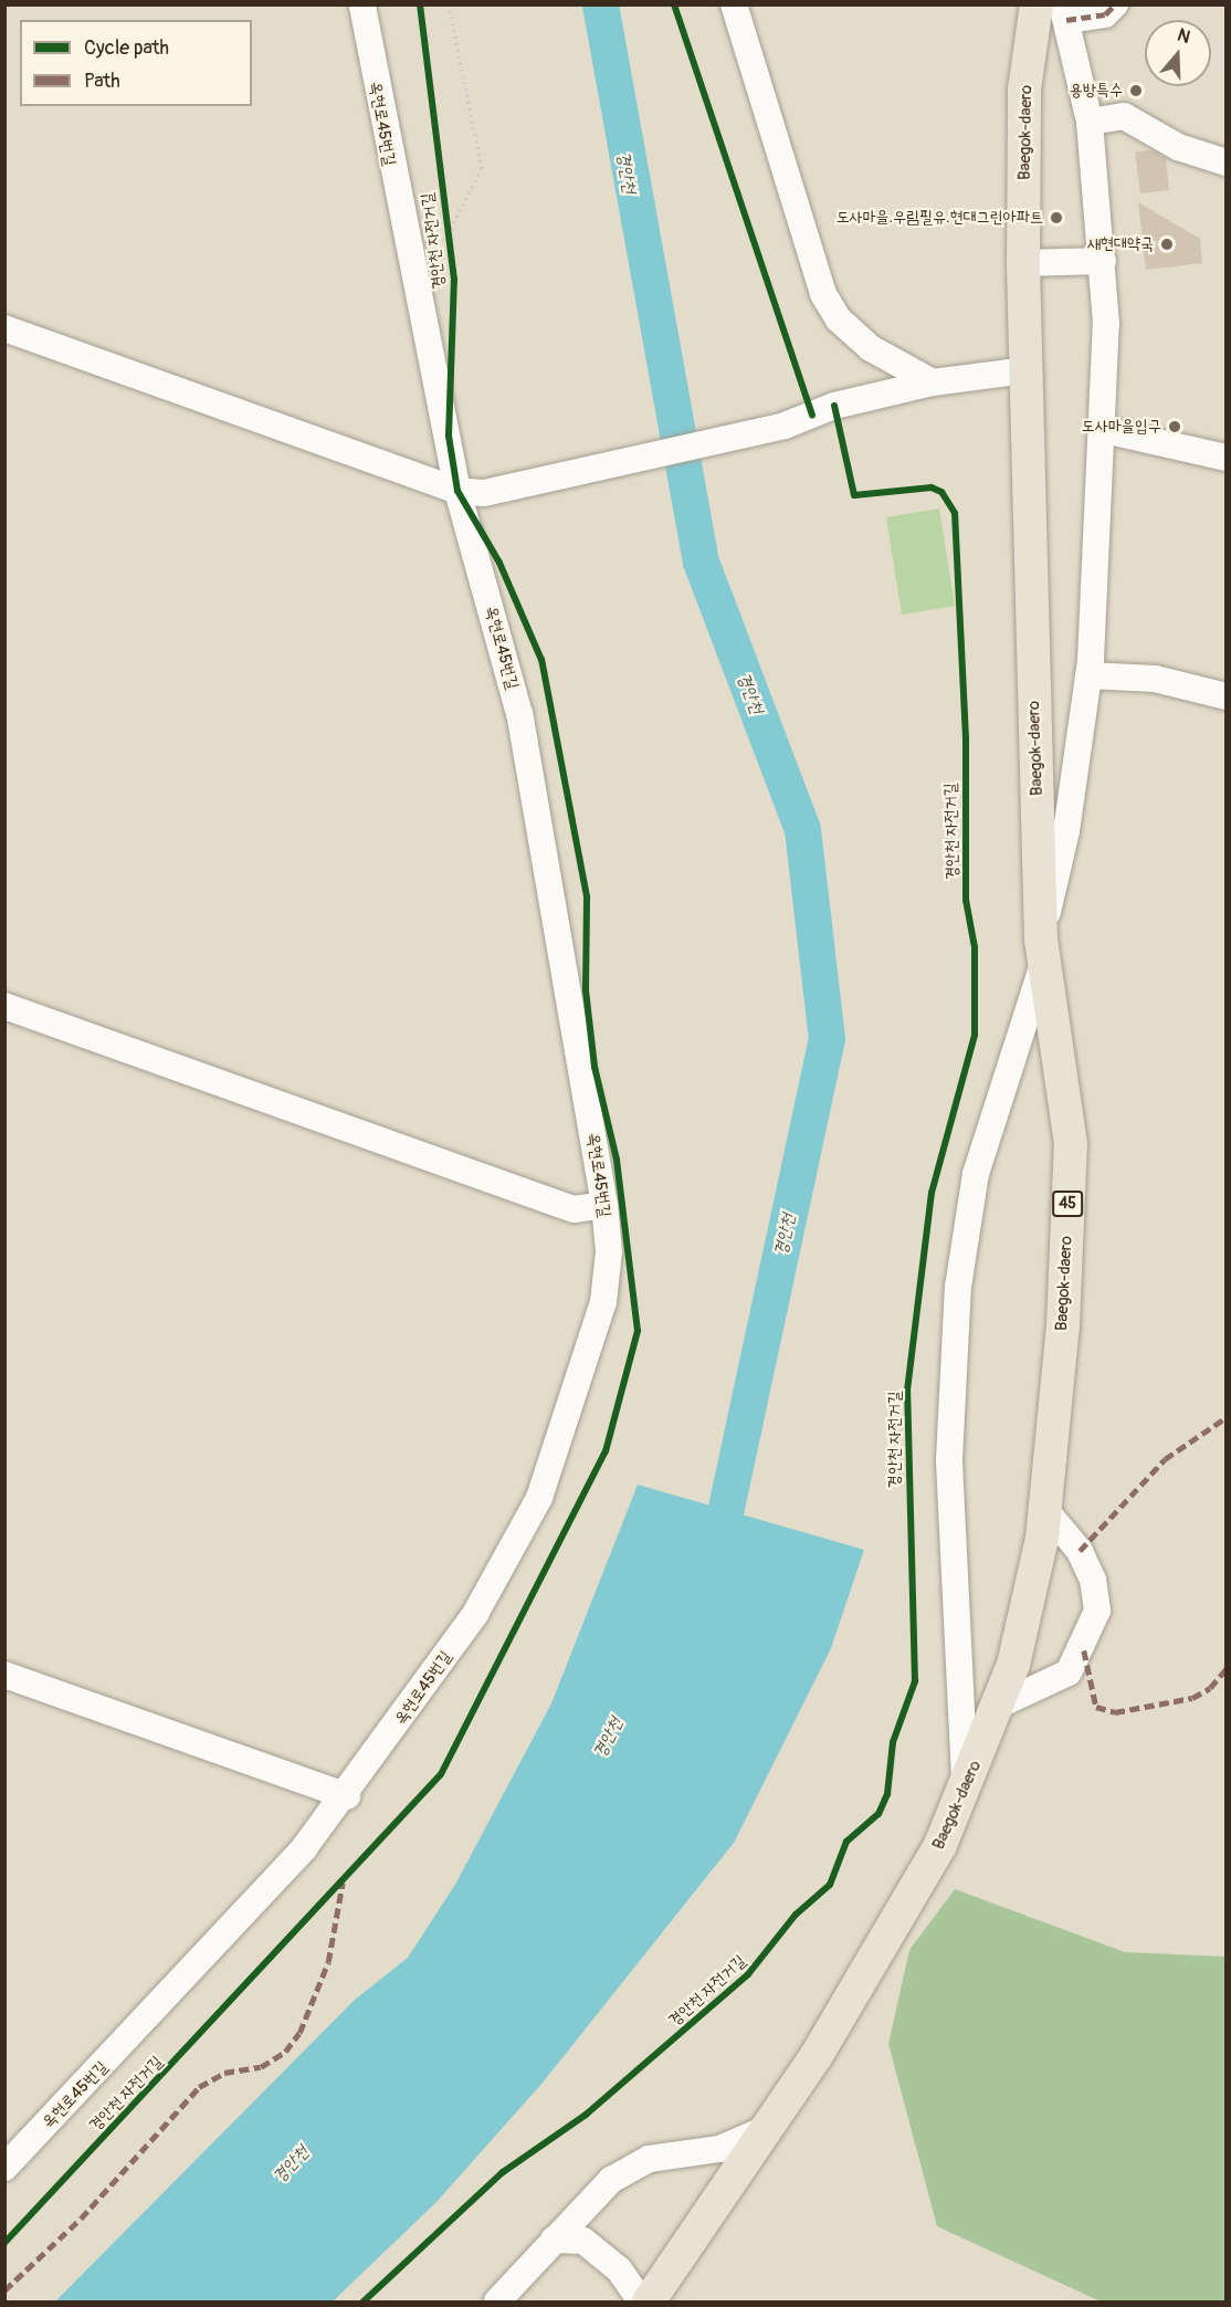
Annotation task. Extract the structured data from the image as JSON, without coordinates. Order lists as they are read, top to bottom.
{
  "streets": {
    "main road": ["Baegok-daero", "45"],
    "street": ["옥현로45번길"],
    "cycle path": ["경안천 자전거길"]
  },
  "water": ["경안천"],
  "places": [
    "용방특수",
    "도사마을.우림필유.현대그린아파트",
    "새현대약국",
    "도사마을입구"
  ],
  "legend": ["Cycle path", "Path"],
  "north": "top"
}
